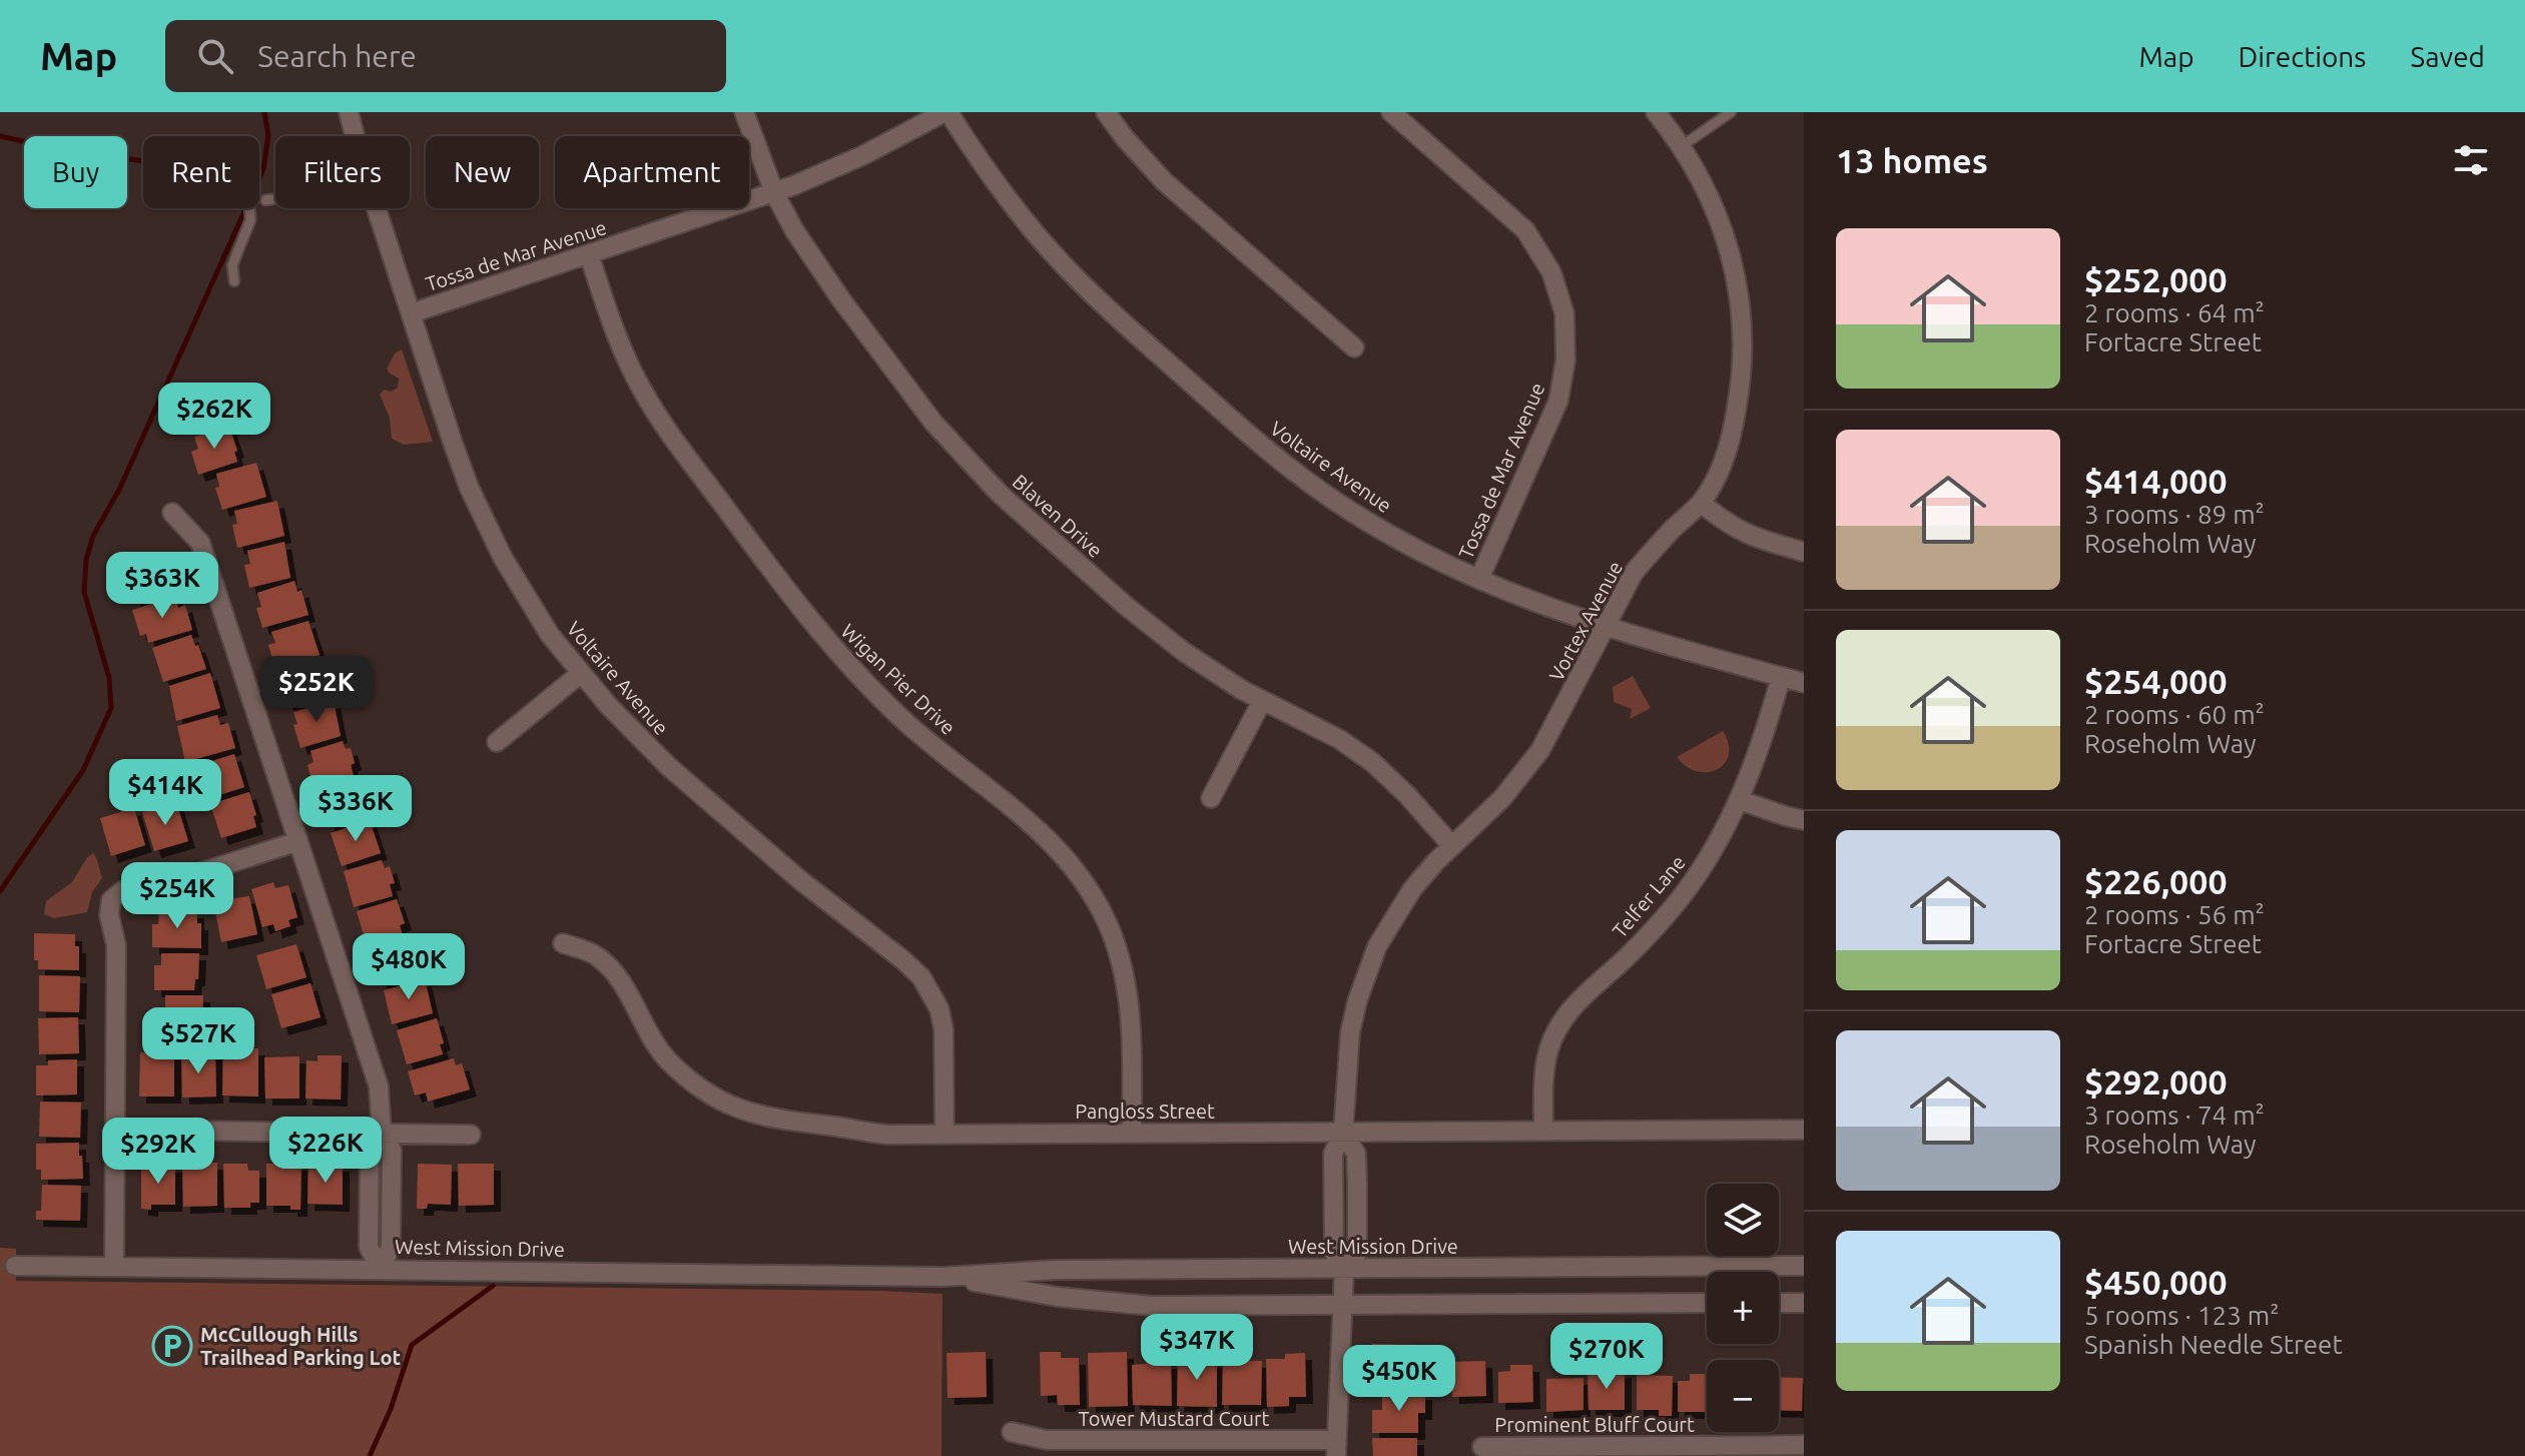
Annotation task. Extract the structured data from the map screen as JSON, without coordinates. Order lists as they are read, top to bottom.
{
  "streets": {
    "street": [
      "Tossa de Mar Avenue",
      "Voltaire Avenue",
      "Blaven Drive",
      "Vortex Avenue",
      "Wigan Pier Drive",
      "Telfer Lane",
      "Pangloss Street",
      "West Mission Drive",
      "Tower Mustard Court",
      "Prominent Bluff Court"
    ]
  },
  "crossings": [
    ["Tossa de Mar Avenue", "Voltaire Avenue"],
    ["Tossa de Mar Avenue", "Blaven Drive"],
    ["Tossa de Mar Avenue", "Wigan Pier Drive"],
    ["Voltaire Avenue", "Vortex Avenue"],
    ["Voltaire Avenue", "Telfer Lane"],
    ["Voltaire Avenue", "Pangloss Street"],
    ["Blaven Drive", "Vortex Avenue"],
    ["Vortex Avenue", "Pangloss Street"],
    ["Vortex Avenue", "West Mission Drive"],
    ["Vortex Avenue", "Tower Mustard Court"],
    ["Wigan Pier Drive", "Pangloss Street"],
    ["Telfer Lane", "Pangloss Street"]
  ],
  "places": {
    "parking": ["McCullough Hills Trailhead Parking Lot"]
  },
  "page": {
    "header": "Map",
    "search": "Search here",
    "nav": ["Map", "Directions", "Saved"],
    "heading": "13 homes",
    "chip": [
      "Buy",
      "Rent",
      "Filters",
      "New",
      "Apartment"
    ],
    "list": [
      {
        "name": "$252,000",
        "note": "2 rooms · 64 m² · Fortacre Street"
      },
      {
        "name": "$414,000",
        "note": "3 rooms · 89 m² · Roseholm Way"
      },
      {
        "name": "$254,000",
        "note": "2 rooms · 60 m² · Roseholm Way"
      },
      {
        "name": "$226,000",
        "note": "2 rooms · 56 m² · Fortacre Street"
      },
      {
        "name": "$292,000",
        "note": "3 rooms · 74 m² · Roseholm Way"
      },
      {
        "name": "$450,000",
        "note": "5 rooms · 123 m² · Spanish Needle Street"
      }
    ],
    "price": [
      "$262K",
      "$363K",
      "$252K",
      "$414K",
      "$336K",
      "$254K",
      "$480K",
      "$527K",
      "$226K",
      "$292K",
      "$347K",
      "$270K",
      "$450K"
    ],
    "map_buttons": ["+", "−"]
  }
}
